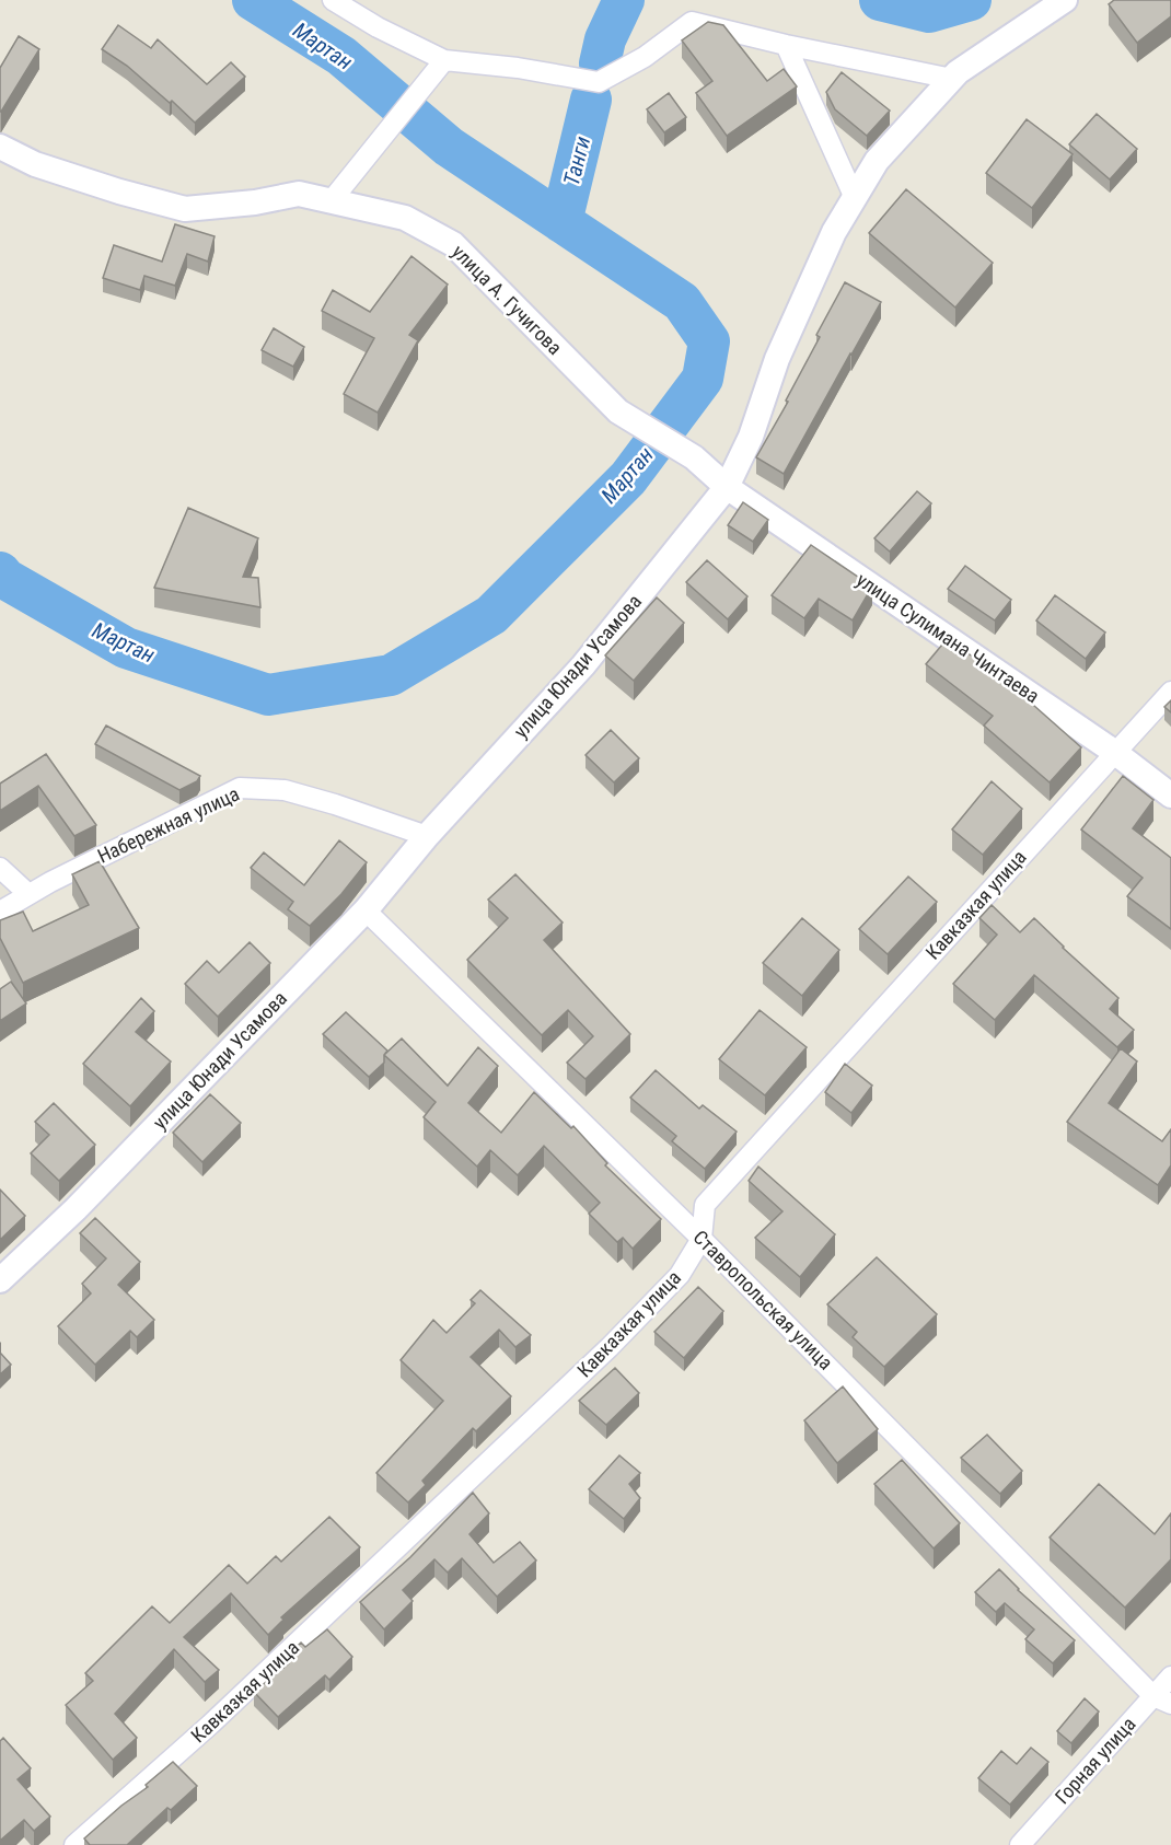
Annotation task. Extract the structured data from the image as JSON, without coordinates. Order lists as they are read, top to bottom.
{
  "streets": {
    "street": [
      "улица А. Гучигова",
      "улица Сулимана Чинтаева",
      "улица Юнади Усамова",
      "Набережная улица",
      "Кавказкая улица",
      "Ставропольская улица",
      "Горная улица"
    ]
  },
  "crossings": [
    ["улица А. Гучигова", "улица Сулимана Чинтаева"],
    ["улица Сулимана Чинтаева", "улица Юнади Усамова"],
    ["улица Сулимана Чинтаева", "Кавказкая улица"],
    ["улица Юнади Усамова", "Набережная улица"],
    ["улица Юнади Усамова", "Ставропольская улица"],
    ["Кавказкая улица", "Ставропольская улица"],
    ["Ставропольская улица", "Горная улица"]
  ],
  "water": ["Мартан", "Танги"]
}
